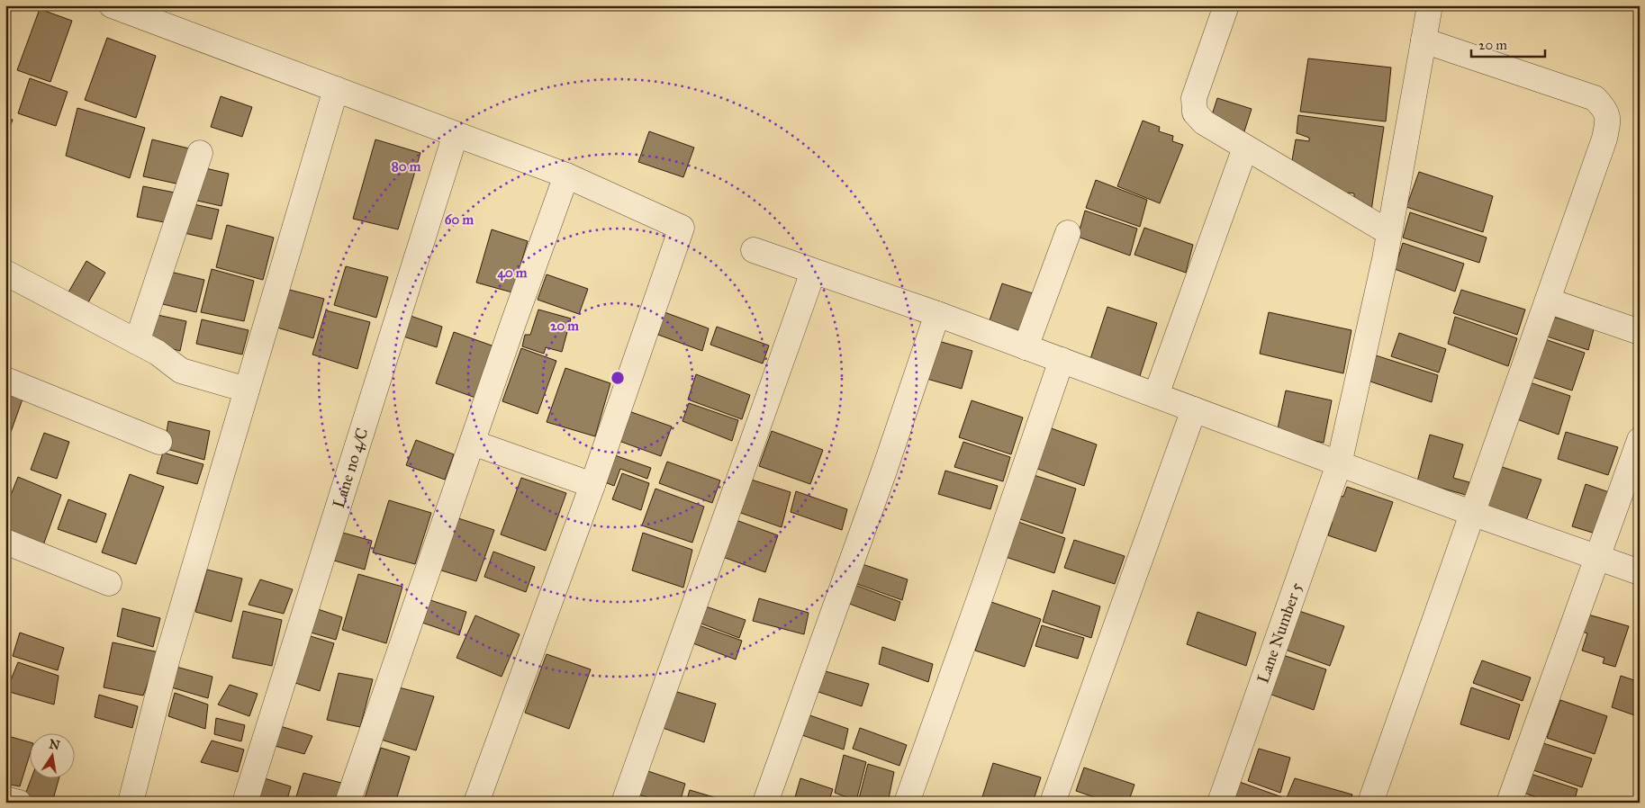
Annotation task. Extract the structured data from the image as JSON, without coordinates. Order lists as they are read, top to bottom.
{
  "streets": {
    "street": ["Lane no 4/C", "Lane Number 5"]
  },
  "scale_bar": "20 m",
  "north": "top",
  "rings": [
    "80 m",
    "60 m",
    "40 m",
    "20 m"
  ]
}
